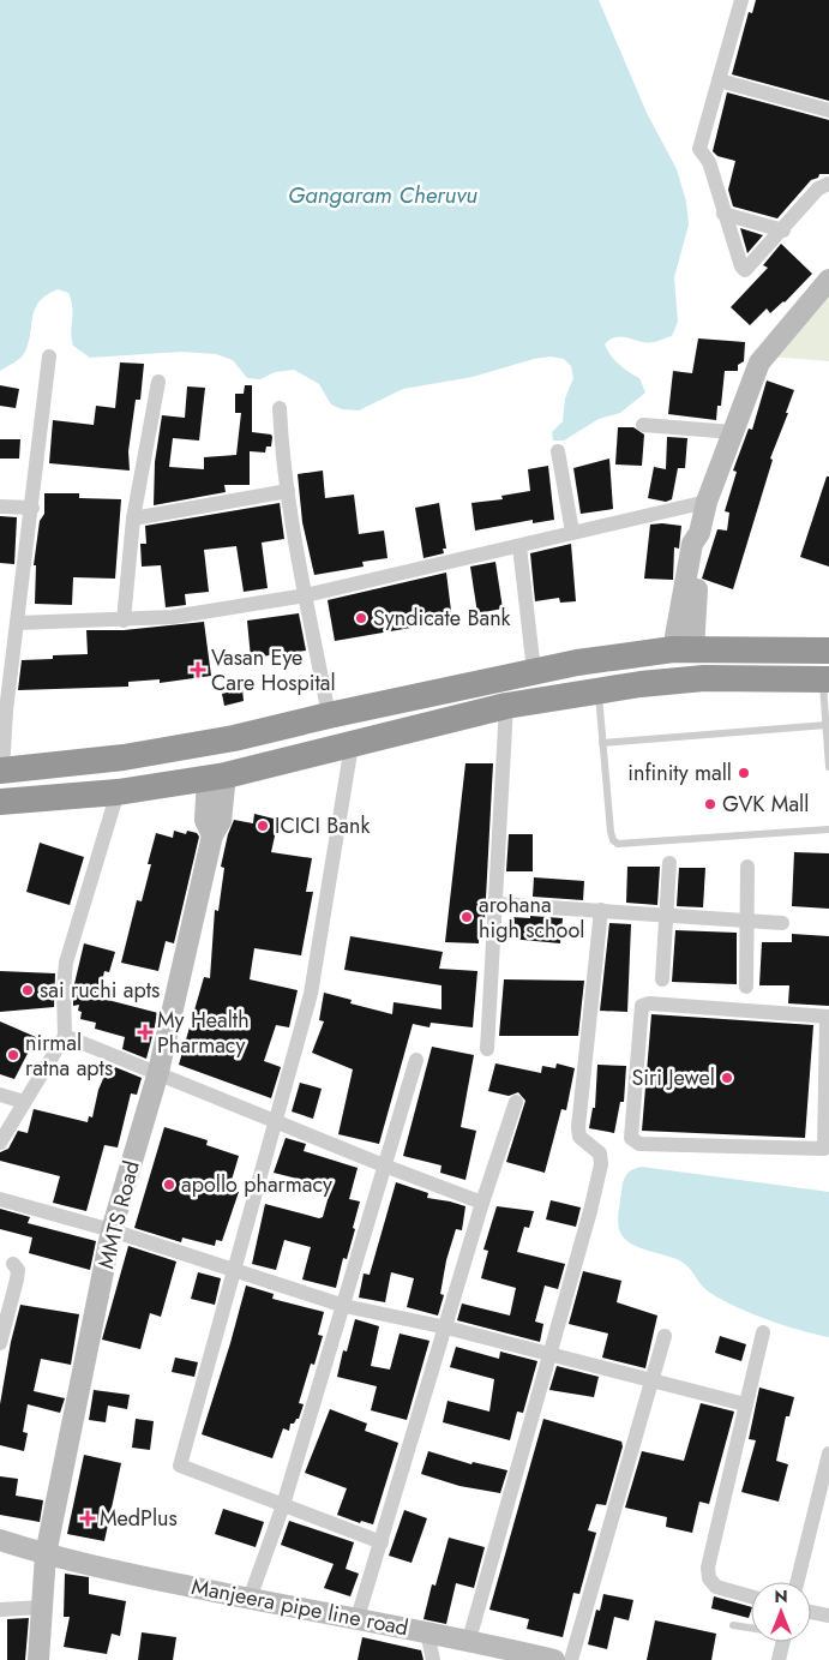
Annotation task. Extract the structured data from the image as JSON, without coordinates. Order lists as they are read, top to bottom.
{
  "streets": {
    "main road": ["MMTS Road", "Manjeera pipe line road"]
  },
  "crossings": [
    ["MMTS Road", "Manjeera pipe line road"]
  ],
  "water": ["Gangaram Cheruvu"],
  "places": {
    "other": [
      "Syndicate Bank",
      "infinity mall",
      "GVK Mall",
      "ICICI Bank",
      "arohana high school",
      "sai ruchi apts",
      "nirmal ratna apts",
      "Siri Jewel",
      "apollo pharmacy"
    ],
    "health": ["Vasan Eye Care Hospital", "My Health Pharmacy", "MedPlus"]
  },
  "north": "top"
}
